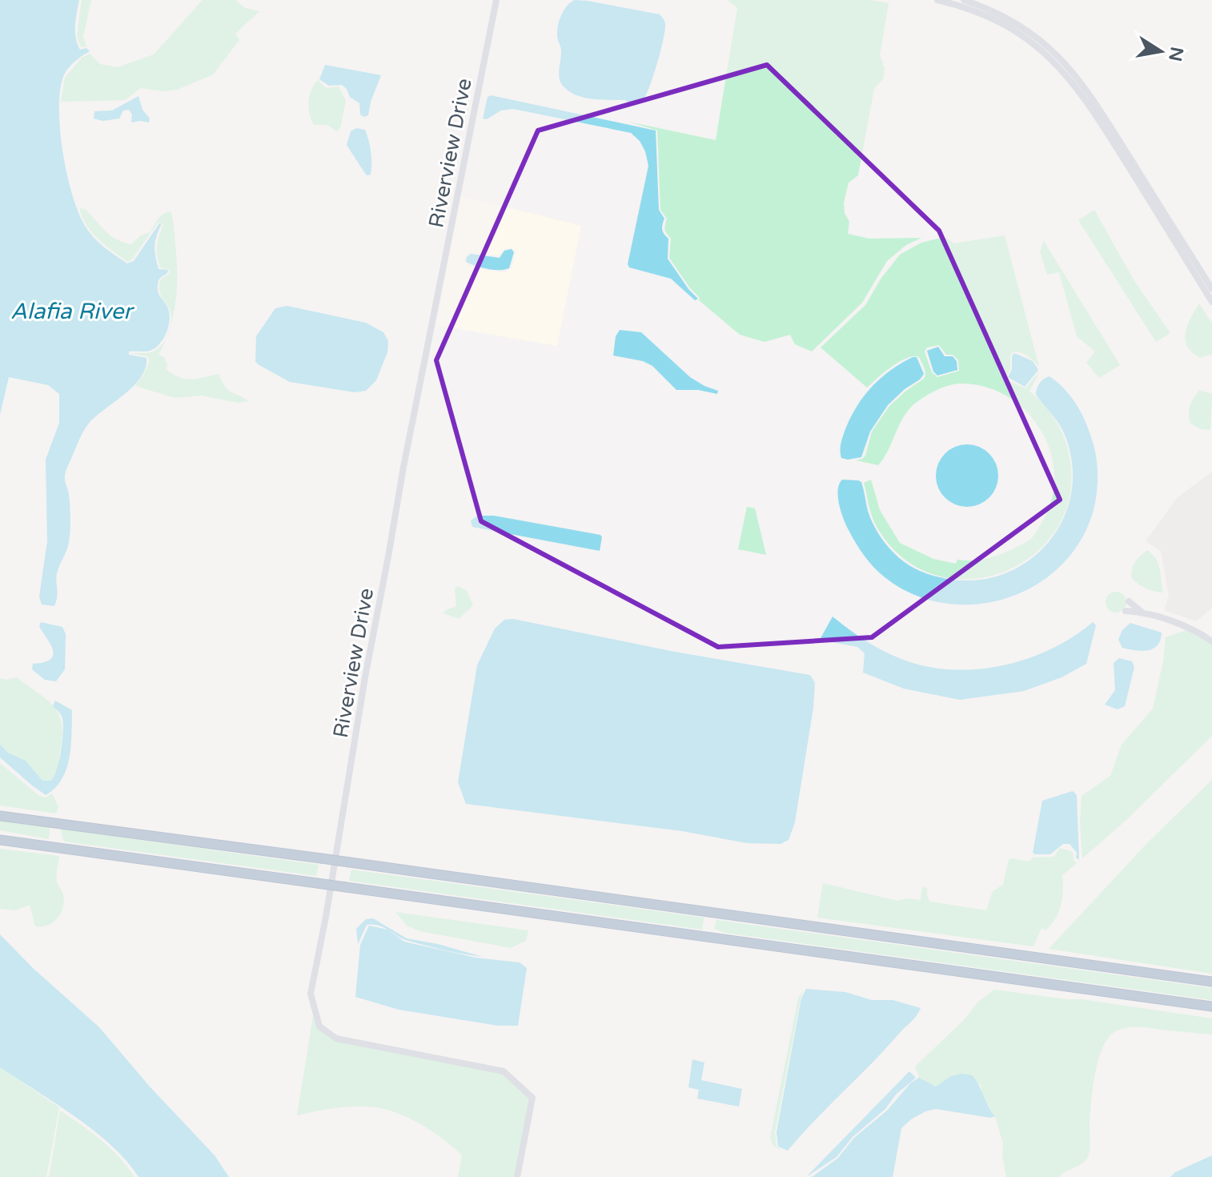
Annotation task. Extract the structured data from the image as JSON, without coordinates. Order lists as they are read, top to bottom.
{
  "streets": {
    "street": ["Riverview Drive"]
  },
  "water": ["Alafia River"],
  "north": "right"
}
